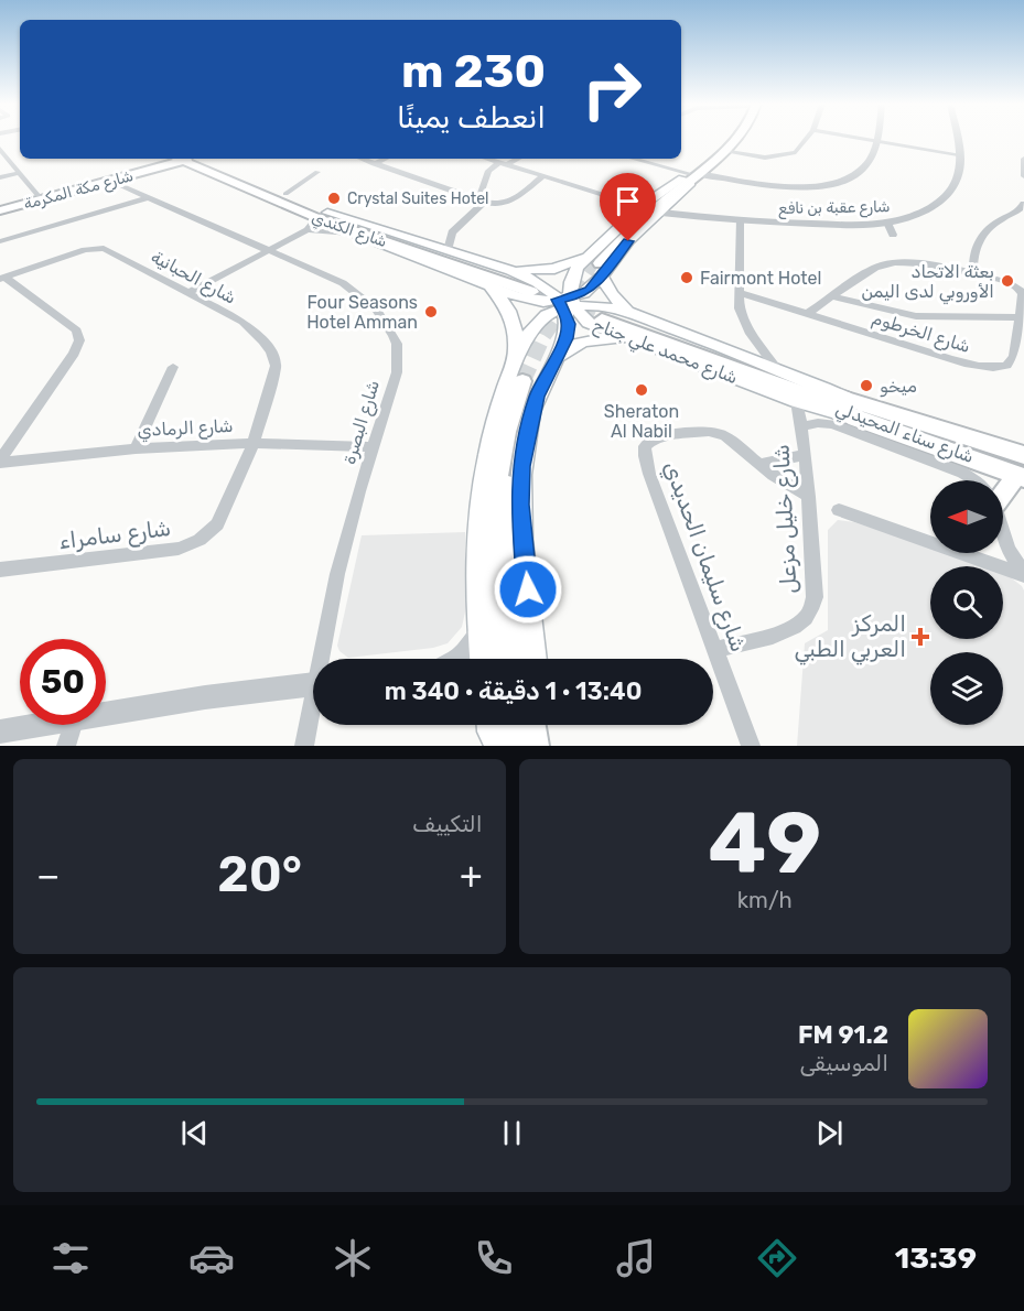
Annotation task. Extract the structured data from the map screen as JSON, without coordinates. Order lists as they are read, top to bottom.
{
  "streets": {
    "main road": ["شارع مكة المكرمة", "شارع الكندي", "شارع محمد علي جناح"],
    "street": [
      "شارع عقبة بن نافع",
      "شارع الحبانية",
      "شارع الخرطوم",
      "شارع البصرة",
      "شارع الرمادي",
      "شارع سناء المحيدلي",
      "شارع خليل مزعل",
      "شارع سامراء",
      "شارع سليمان الحديدي"
    ]
  },
  "crossings": [
    ["شارع مكة المكرمة", "شارع البصرة"],
    ["شارع الحبانية", "شارع الرمادي"],
    ["شارع الحبانية", "شارع سامراء"],
    ["شارع محمد علي جناح", "شارع خليل مزعل"],
    ["شارع البصرة", "شارع الرمادي"],
    ["شارع الرمادي", "شارع سامراء"],
    ["شارع سناء المحيدلي", "شارع خليل مزعل"],
    ["شارع خليل مزعل", "شارع سليمان الحديدي"]
  ],
  "places": {
    "other": [
      "Crystal Suites Hotel",
      "Fairmont Hotel",
      "بعثة الاتحاد الأوروبي لدى اليمن",
      "Four Seasons Hotel Amman",
      "ميخو",
      "Sheraton Al Nabil"
    ],
    "health": ["المركز العربي الطبي"]
  },
  "north": "left",
  "page": {
    "turn": ["230 m", "انعطف يمينًا"],
    "limit": "50",
    "trip": "13:40 · 1 دقيقة · 340 m",
    "tile": [
      ["49", "km/h"],
      "التكييف"
    ],
    "heat": ["−", "20°", "+"],
    "song": ["91.2 FM", "الموسيقى"],
    "tabs": "13:39"
  }
}
